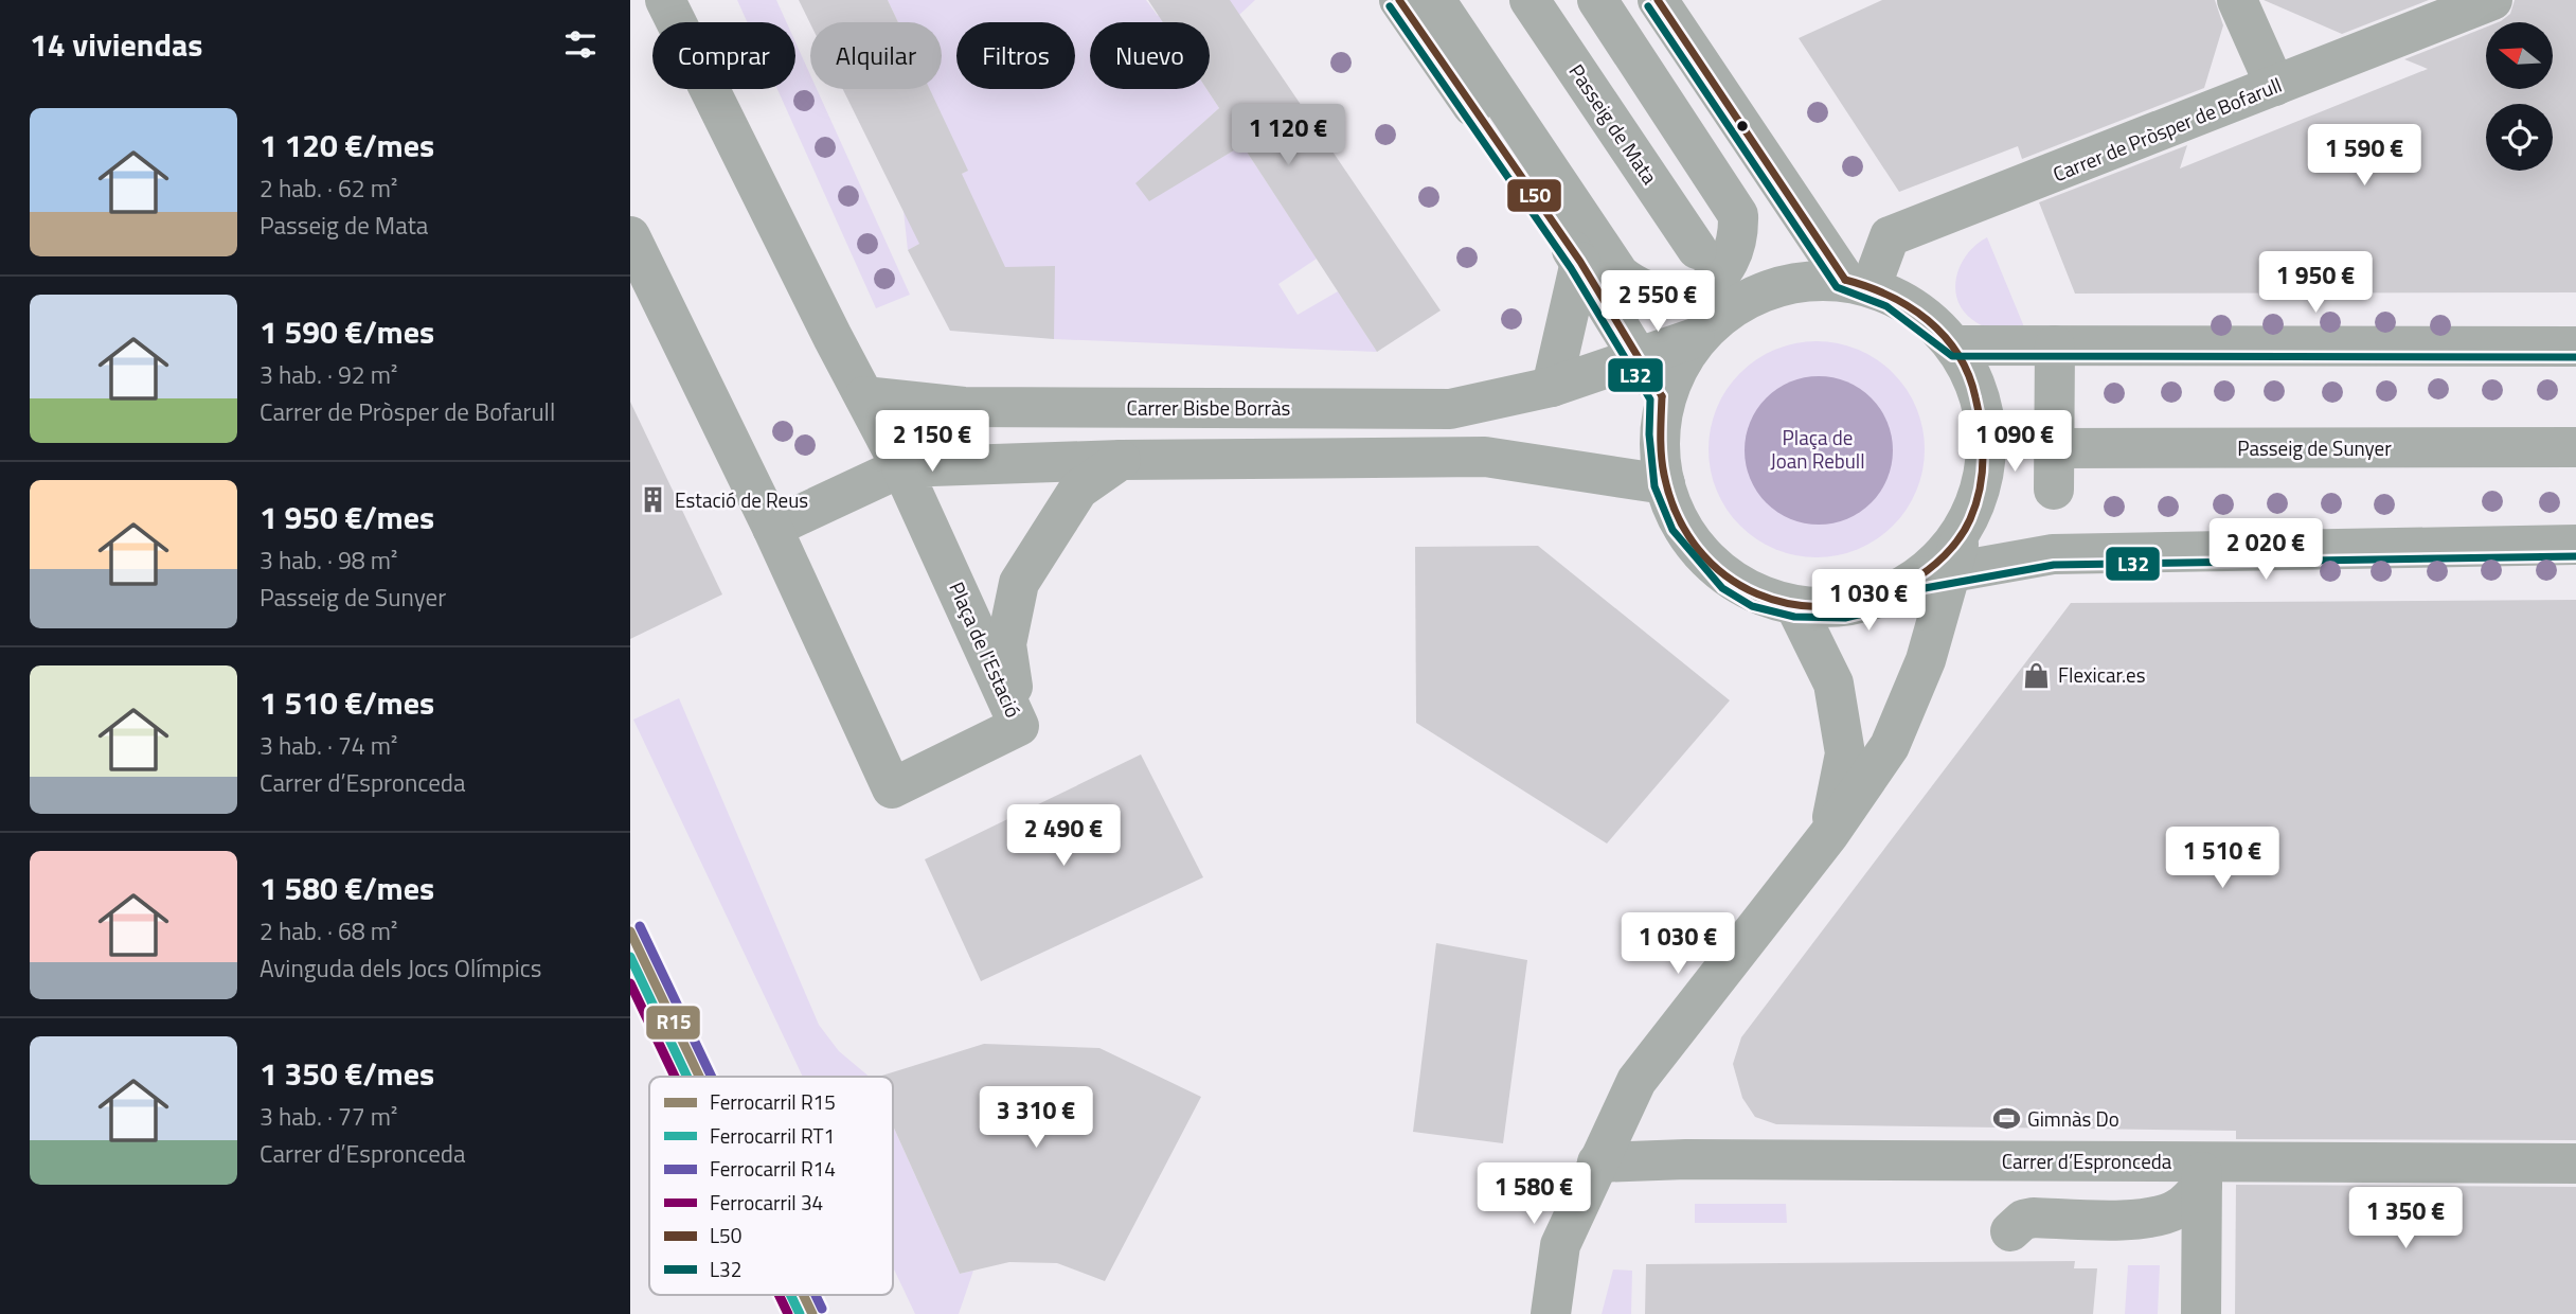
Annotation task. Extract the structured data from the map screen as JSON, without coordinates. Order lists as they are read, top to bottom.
{
  "streets": {
    "street": [
      "Passeig de Mata",
      "Carrer de Pròsper de Bofarull",
      "Carrer Bisbe Borràs",
      "Passeig de Sunyer",
      "Plaça de l'Estació",
      "Carrer d’Espronceda"
    ]
  },
  "crossings": [
    ["Carrer Bisbe Borràs", "Plaça de l'Estació"]
  ],
  "parks": ["Plaça de Joan Rebull"],
  "places": {
    "building": ["Estació de Reus"],
    "shop": ["Flexicar.es"],
    "sports": ["Gimnàs Do"]
  },
  "lines": [
    "transit line L50",
    "transit line L32",
    "rail line R14",
    "rail line R15",
    "rail line RT1",
    "rail line 34"
  ],
  "legend": [
    "Ferrocarril R15",
    "Ferrocarril RT1",
    "Ferrocarril R14",
    "Ferrocarril 34",
    "L50",
    "L32"
  ],
  "north": "left",
  "page": {
    "heading": "14 viviendas",
    "chip": [
      "Comprar",
      "Alquilar",
      "Filtros",
      "Nuevo"
    ],
    "list": [
      {
        "name": "1 120 €/mes",
        "note": "2 hab. · 62 m² · Passeig de Mata"
      },
      {
        "name": "1 590 €/mes",
        "note": "3 hab. · 92 m² · Carrer de Pròsper de Bofarull"
      },
      {
        "name": "1 950 €/mes",
        "note": "3 hab. · 98 m² · Passeig de Sunyer"
      },
      {
        "name": "1 510 €/mes",
        "note": "3 hab. · 74 m² · Carrer d’Espronceda"
      },
      {
        "name": "1 580 €/mes",
        "note": "2 hab. · 68 m² · Avinguda dels Jocs Olímpics"
      },
      {
        "name": "1 350 €/mes",
        "note": "3 hab. · 77 m² · Carrer d’Espronceda"
      }
    ],
    "price": [
      "1 120 €",
      "1 590 €",
      "1 950 €",
      "2 550 €",
      "2 150 €",
      "1 090 €",
      "2 020 €",
      "1 030 €",
      "2 490 €",
      "1 510 €",
      "1 030 €",
      "3 310 €",
      "1 580 €",
      "1 350 €"
    ]
  }
}
